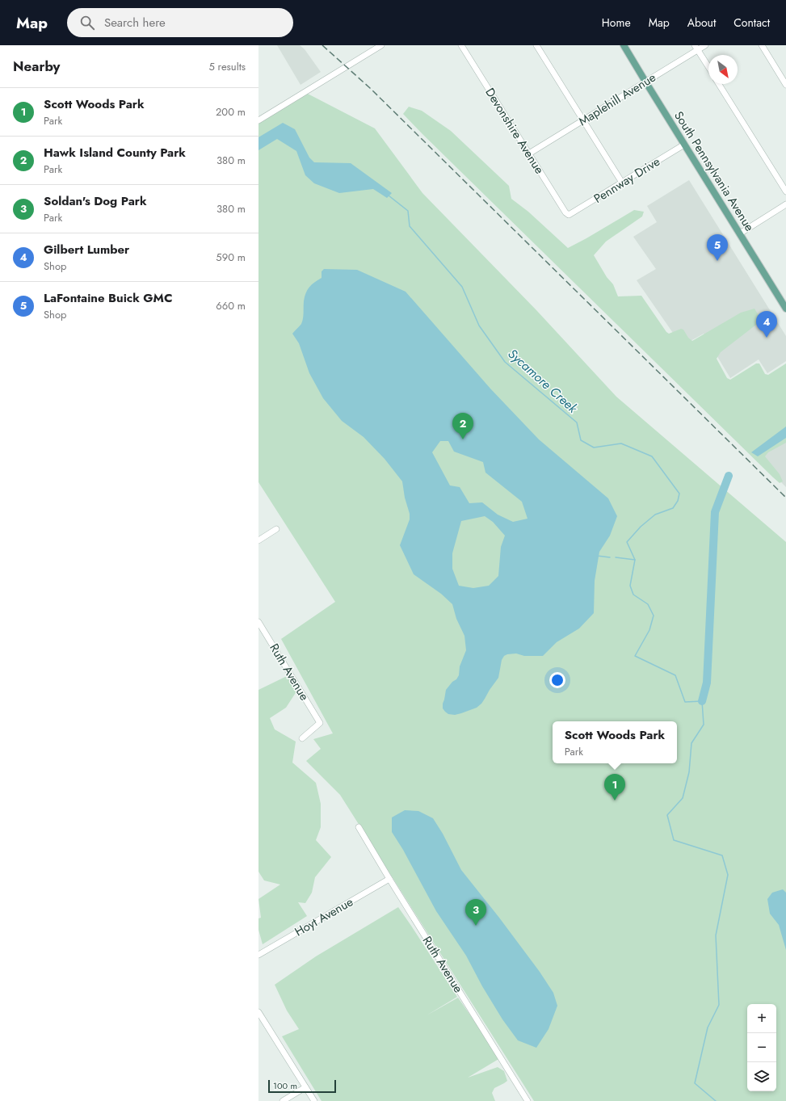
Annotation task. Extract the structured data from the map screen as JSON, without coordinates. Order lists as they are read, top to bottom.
{
  "streets": {
    "main road": ["South Pennsylvania Avenue"],
    "street": [
      "Maplehill Avenue",
      "Devonshire Avenue",
      "Pennway Drive",
      "Ruth Avenue",
      "Hoyt Avenue"
    ]
  },
  "crossings": [
    ["Maplehill Avenue", "Devonshire Avenue"],
    ["Maplehill Avenue", "South Pennsylvania Avenue"],
    ["Devonshire Avenue", "Pennway Drive"],
    ["South Pennsylvania Avenue", "Pennway Drive"],
    ["Ruth Avenue", "Hoyt Avenue"]
  ],
  "water": ["Sycamore Creek"],
  "scale_bar": "100 m",
  "north": "bottom right",
  "page": {
    "header": "Map",
    "search": "Search here",
    "nav": [
      "Home",
      "Map",
      "About",
      "Contact"
    ],
    "heading": ["Nearby", "5 results"],
    "list": [
      {
        "mark": "1",
        "name": "Scott Woods Park",
        "note": "Park",
        "value": "200 m"
      },
      {
        "mark": "2",
        "name": "Hawk Island County Park",
        "note": "Park",
        "value": "380 m"
      },
      {
        "mark": "3",
        "name": "Soldan's Dog Park",
        "note": "Park",
        "value": "380 m"
      },
      {
        "mark": "4",
        "name": "Gilbert Lumber",
        "note": "Shop",
        "value": "590 m"
      },
      {
        "mark": "5",
        "name": "LaFontaine Buick GMC",
        "note": "Shop",
        "value": "660 m"
      }
    ],
    "pins": [
      "5",
      "4",
      "2",
      "1",
      "3"
    ],
    "popup": ["Scott Woods Park", "Park"],
    "map_buttons": ["+", "−"],
    "scale": "100 m"
  }
}
